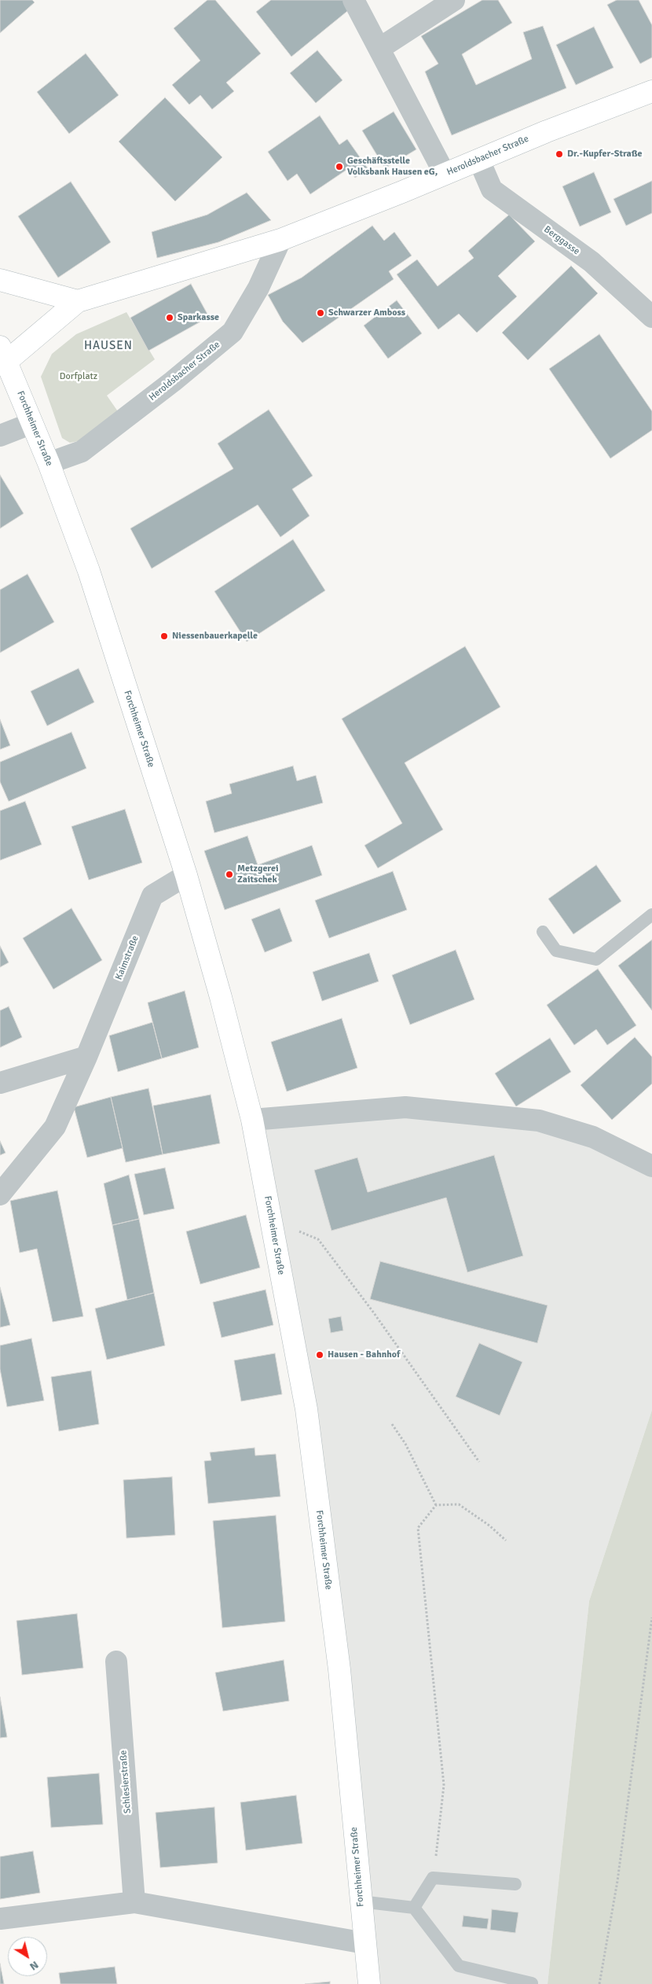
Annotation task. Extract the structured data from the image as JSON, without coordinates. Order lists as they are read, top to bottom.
{
  "streets": {
    "street": [
      "Heroldsbacher Straße",
      "Berggasse",
      "Forchheimer Straße",
      "Kaimstraße",
      "Schlesierstraße"
    ]
  },
  "crossings": [
    ["Heroldsbacher Straße", "Berggasse"],
    ["Heroldsbacher Straße", "Forchheimer Straße"],
    ["Forchheimer Straße", "Kaimstraße"]
  ],
  "districts": ["HAUSEN"],
  "parks": ["Dorfplatz"],
  "places": [
    "Dr.-Kupfer-Straße",
    "Geschäftsstelle Volksbank Hausen eG,",
    "Schwarzer Amboss",
    "Sparkasse",
    "Niessenbauerkapelle",
    "Metzgerei Zaitschek",
    "Hausen - Bahnhof"
  ],
  "north": "bottom right"
}
